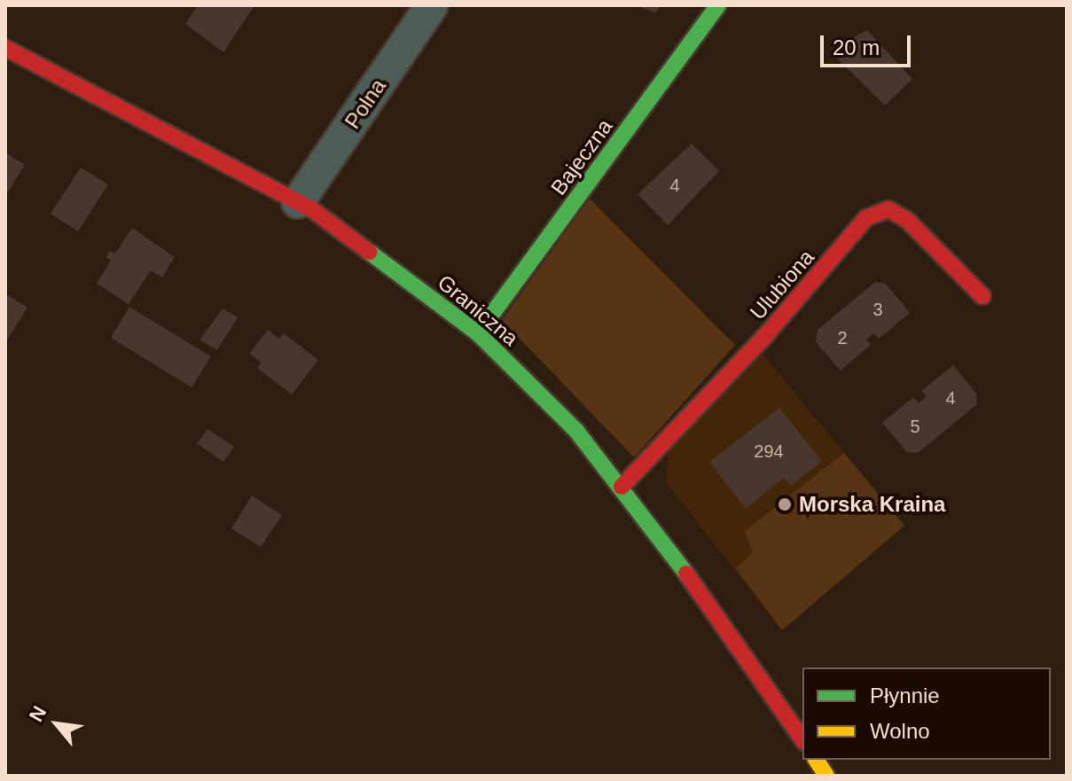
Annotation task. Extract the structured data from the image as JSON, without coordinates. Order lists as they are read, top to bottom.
{
  "streets": {
    "street": [
      "Polna",
      "Bajeczna",
      "Ulubiona",
      "Graniczna"
    ]
  },
  "crossings": [
    ["Polna", "Graniczna"],
    ["Bajeczna", "Graniczna"],
    ["Ulubiona", "Graniczna"]
  ],
  "places": ["Morska Kraina"],
  "house_numbers": [
    "4",
    "3",
    "2",
    "4",
    "5",
    "294"
  ],
  "legend": ["Płynnie", "Wolno"],
  "scale_bar": "20 m",
  "north": "top left"
}
